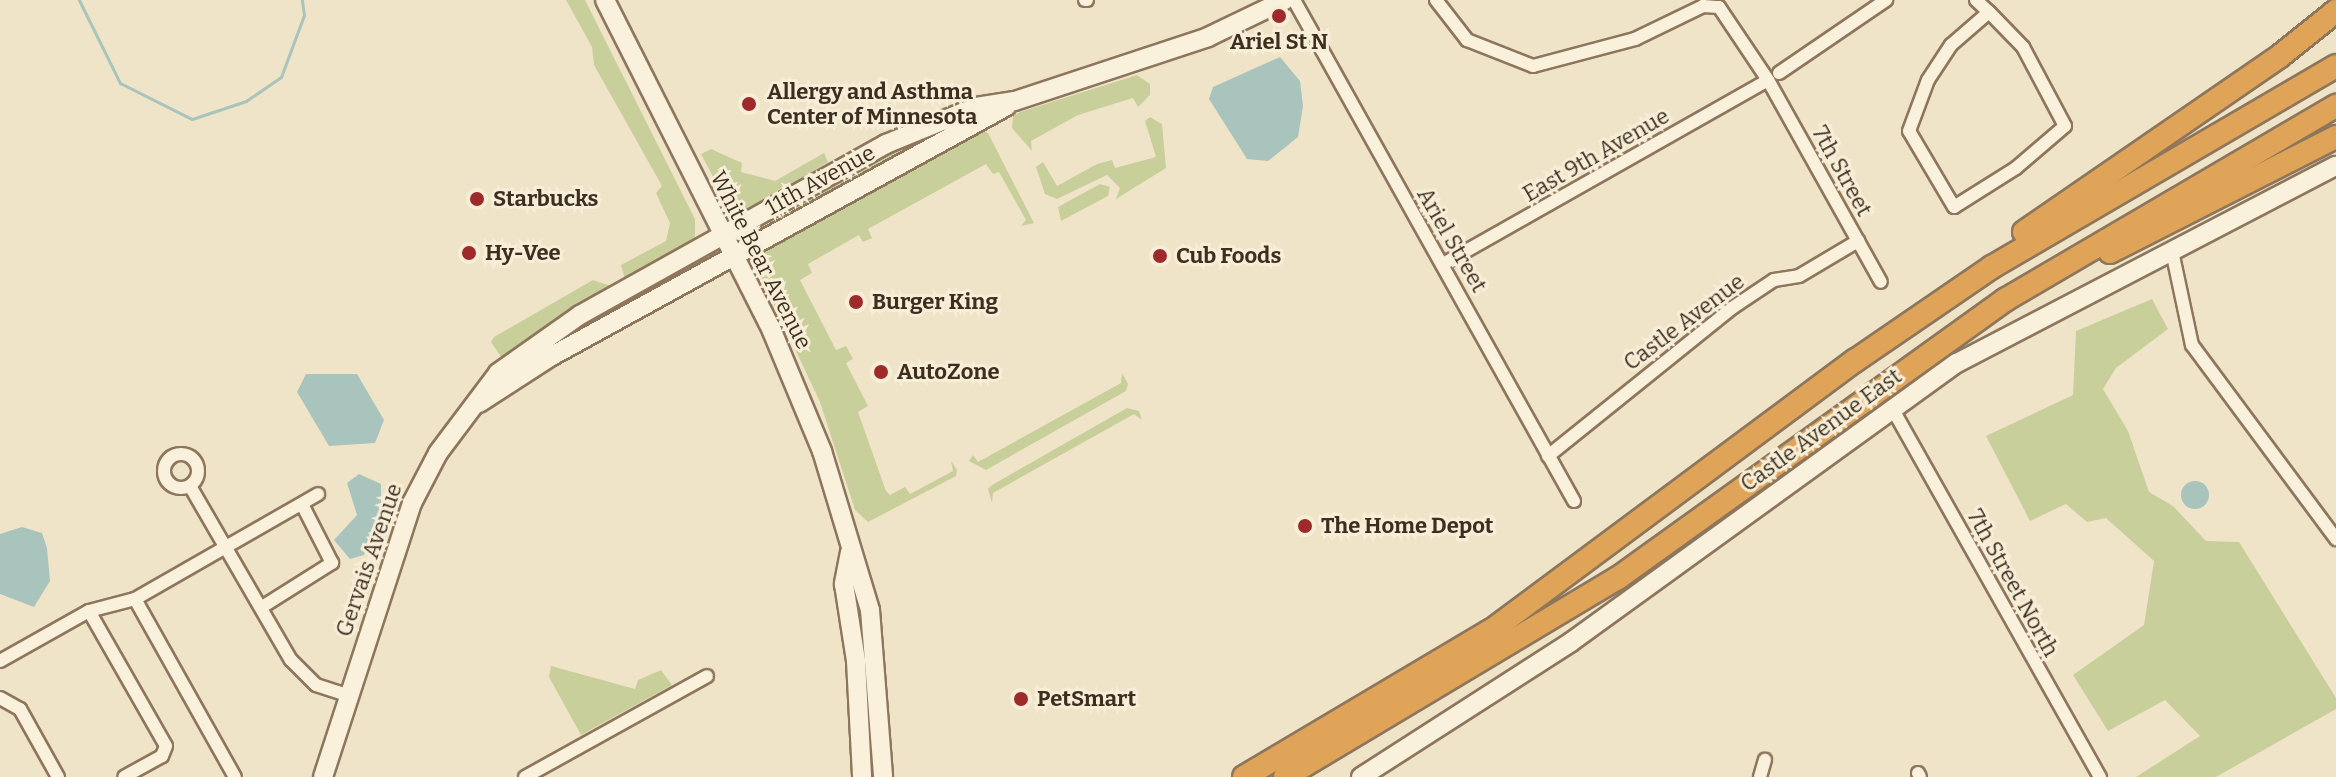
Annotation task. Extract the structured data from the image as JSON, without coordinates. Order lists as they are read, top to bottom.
{
  "streets": {
    "street": [
      "East 9th Avenue",
      "7th Street",
      "11th Avenue",
      "Ariel Street",
      "White Bear Avenue",
      "Castle Avenue",
      "Castle Avenue East",
      "Gervais Avenue",
      "7th Street North"
    ]
  },
  "crossings": [
    ["East 9th Avenue", "7th Street"],
    ["East 9th Avenue", "Ariel Street"],
    ["7th Street", "Castle Avenue"],
    ["11th Avenue", "White Bear Avenue"],
    ["11th Avenue", "Gervais Avenue"],
    ["Ariel Street", "Castle Avenue"],
    ["White Bear Avenue", "Gervais Avenue"],
    ["Castle Avenue East", "7th Street North"]
  ],
  "places": [
    "Ariel St N",
    "Allergy and Asthma Center of Minnesota",
    "Starbucks",
    "Hy-Vee",
    "Cub Foods",
    "Burger King",
    "AutoZone",
    "The Home Depot",
    "PetSmart"
  ]
}
